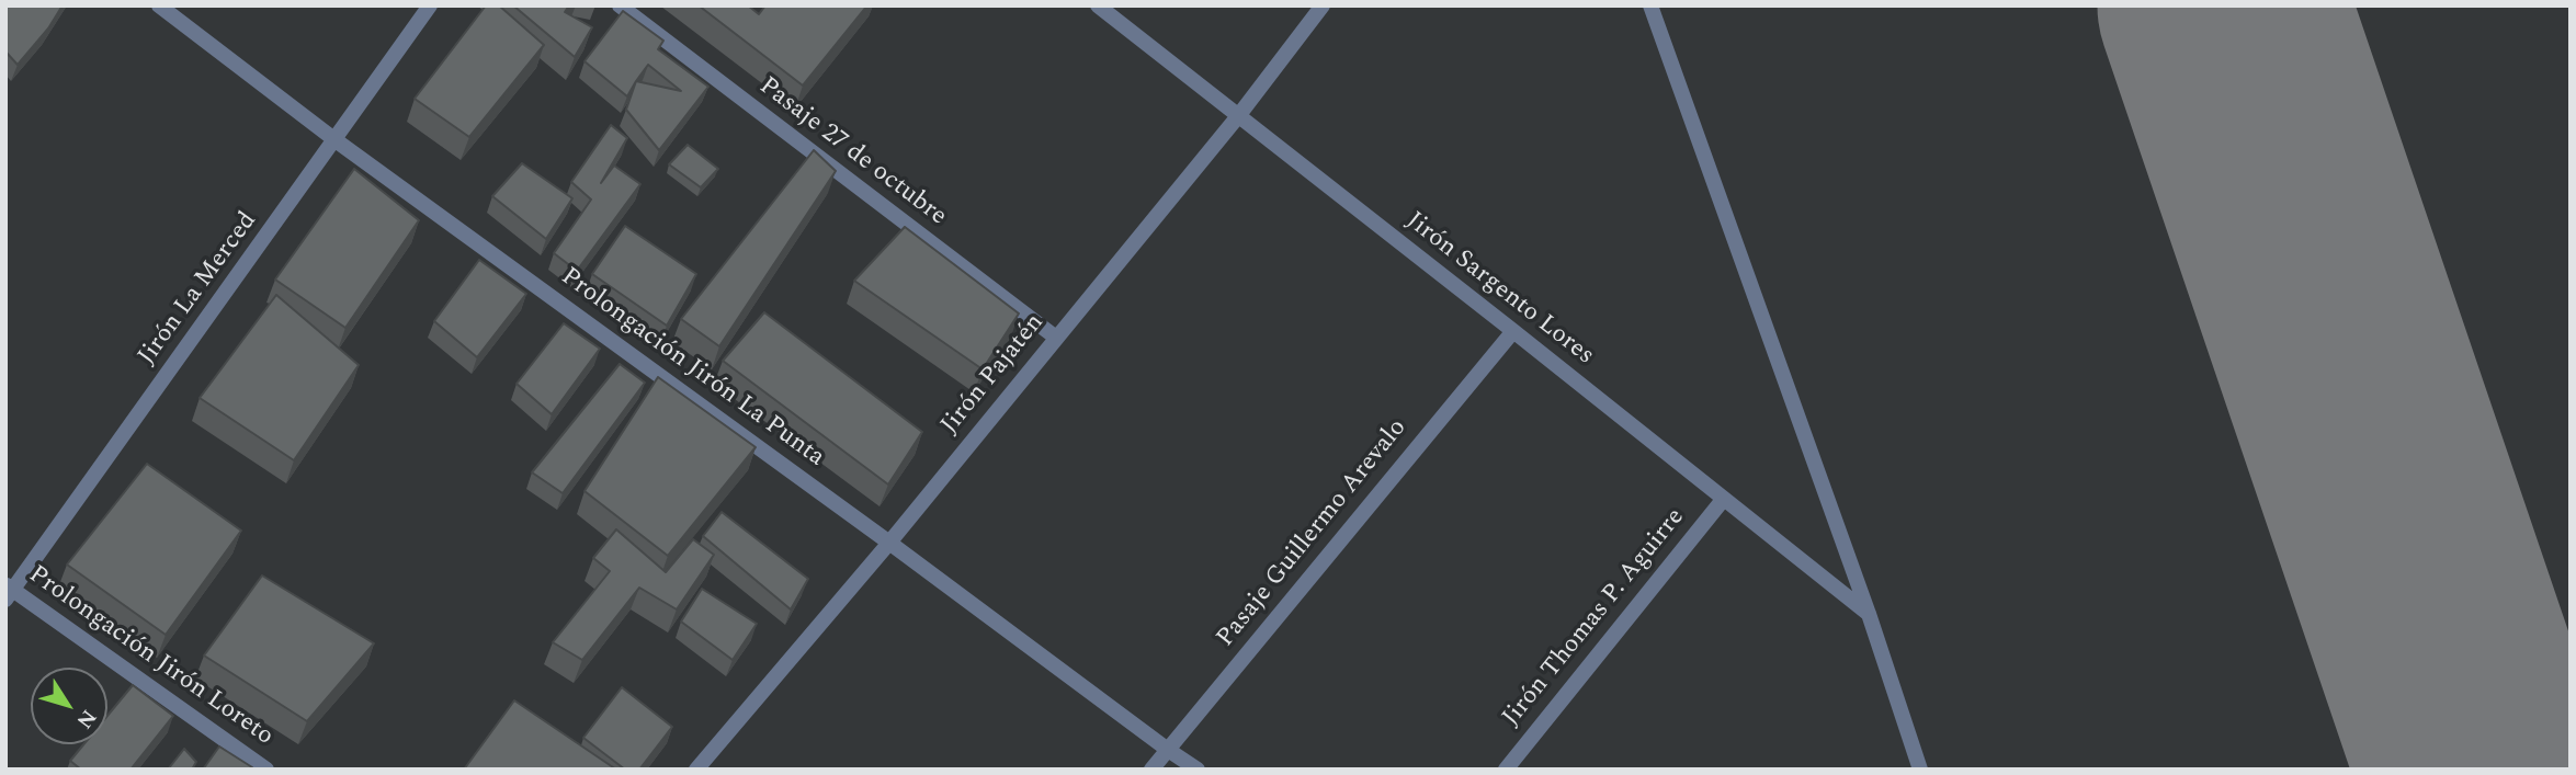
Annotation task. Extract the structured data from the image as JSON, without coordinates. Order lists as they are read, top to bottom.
{
  "streets": {
    "street": [
      "Pasaje 27 de octubre",
      "Jirón La Merced",
      "Jirón Sargento Lores",
      "Prolongación Jirón La Punta",
      "Jirón Pajatén",
      "Pasaje Guillermo Arevalo",
      "Jirón Thomas P. Aguirre",
      "Prolongación Jirón Loreto"
    ]
  },
  "crossings": [
    ["Pasaje 27 de octubre", "Jirón Pajatén"],
    ["Jirón La Merced", "Prolongación Jirón La Punta"],
    ["Jirón La Merced", "Prolongación Jirón Loreto"],
    ["Jirón Sargento Lores", "Jirón Pajatén"],
    ["Jirón Sargento Lores", "Pasaje Guillermo Arevalo"],
    ["Jirón Sargento Lores", "Jirón Thomas P. Aguirre"],
    ["Prolongación Jirón La Punta", "Jirón Pajatén"],
    ["Prolongación Jirón La Punta", "Pasaje Guillermo Arevalo"]
  ],
  "north": "bottom right"
}
